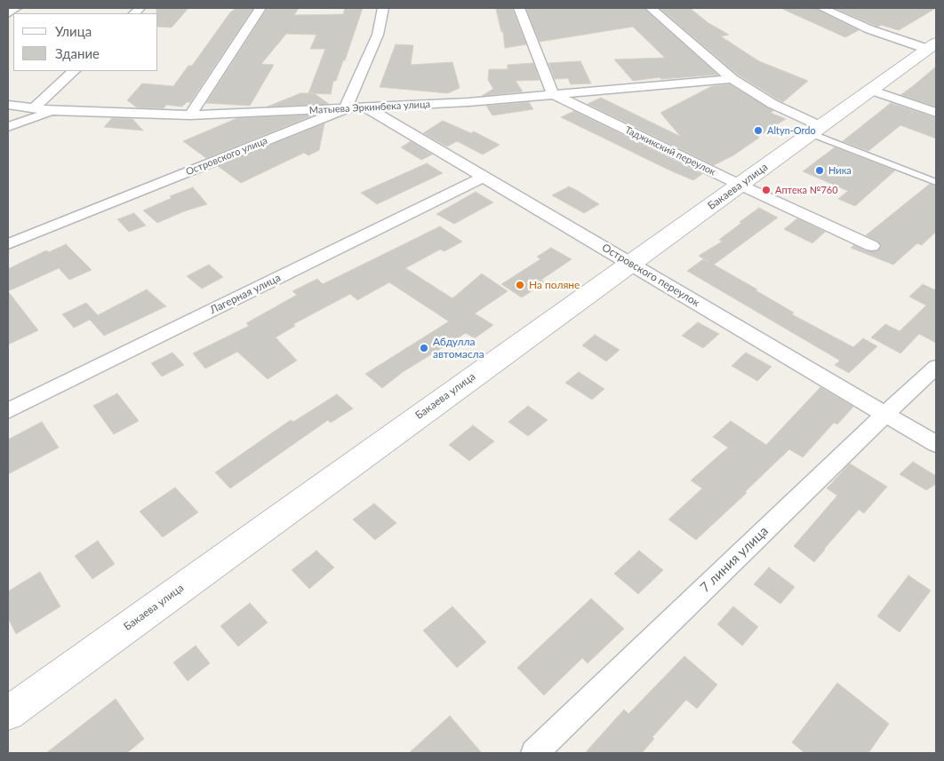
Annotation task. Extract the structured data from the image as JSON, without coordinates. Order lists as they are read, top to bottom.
{
  "streets": {
    "main road": ["Бакаева улица"],
    "street": [
      "Матыева Эркинбека улица",
      "Таджикский переулок",
      "Островского улица",
      "Островского переулок",
      "Лагерная улица",
      "7 линия улица"
    ]
  },
  "crossings": [
    ["Матыева Эркинбека улица", "Таджикский переулок"],
    ["Матыева Эркинбека улица", "Островского улица"],
    ["Матыева Эркинбека улица", "Островского переулок"],
    ["Таджикский переулок", "Бакаева улица"],
    ["Бакаева улица", "Островского переулок"],
    ["Островского переулок", "Лагерная улица"],
    ["Островского переулок", "7 линия улица"]
  ],
  "places": [
    "Altyn-Ordo",
    "Ника",
    "Аптека №760",
    "На поляне",
    "Абдулла автомасла"
  ],
  "legend": ["Улица", "Здание"]
}
